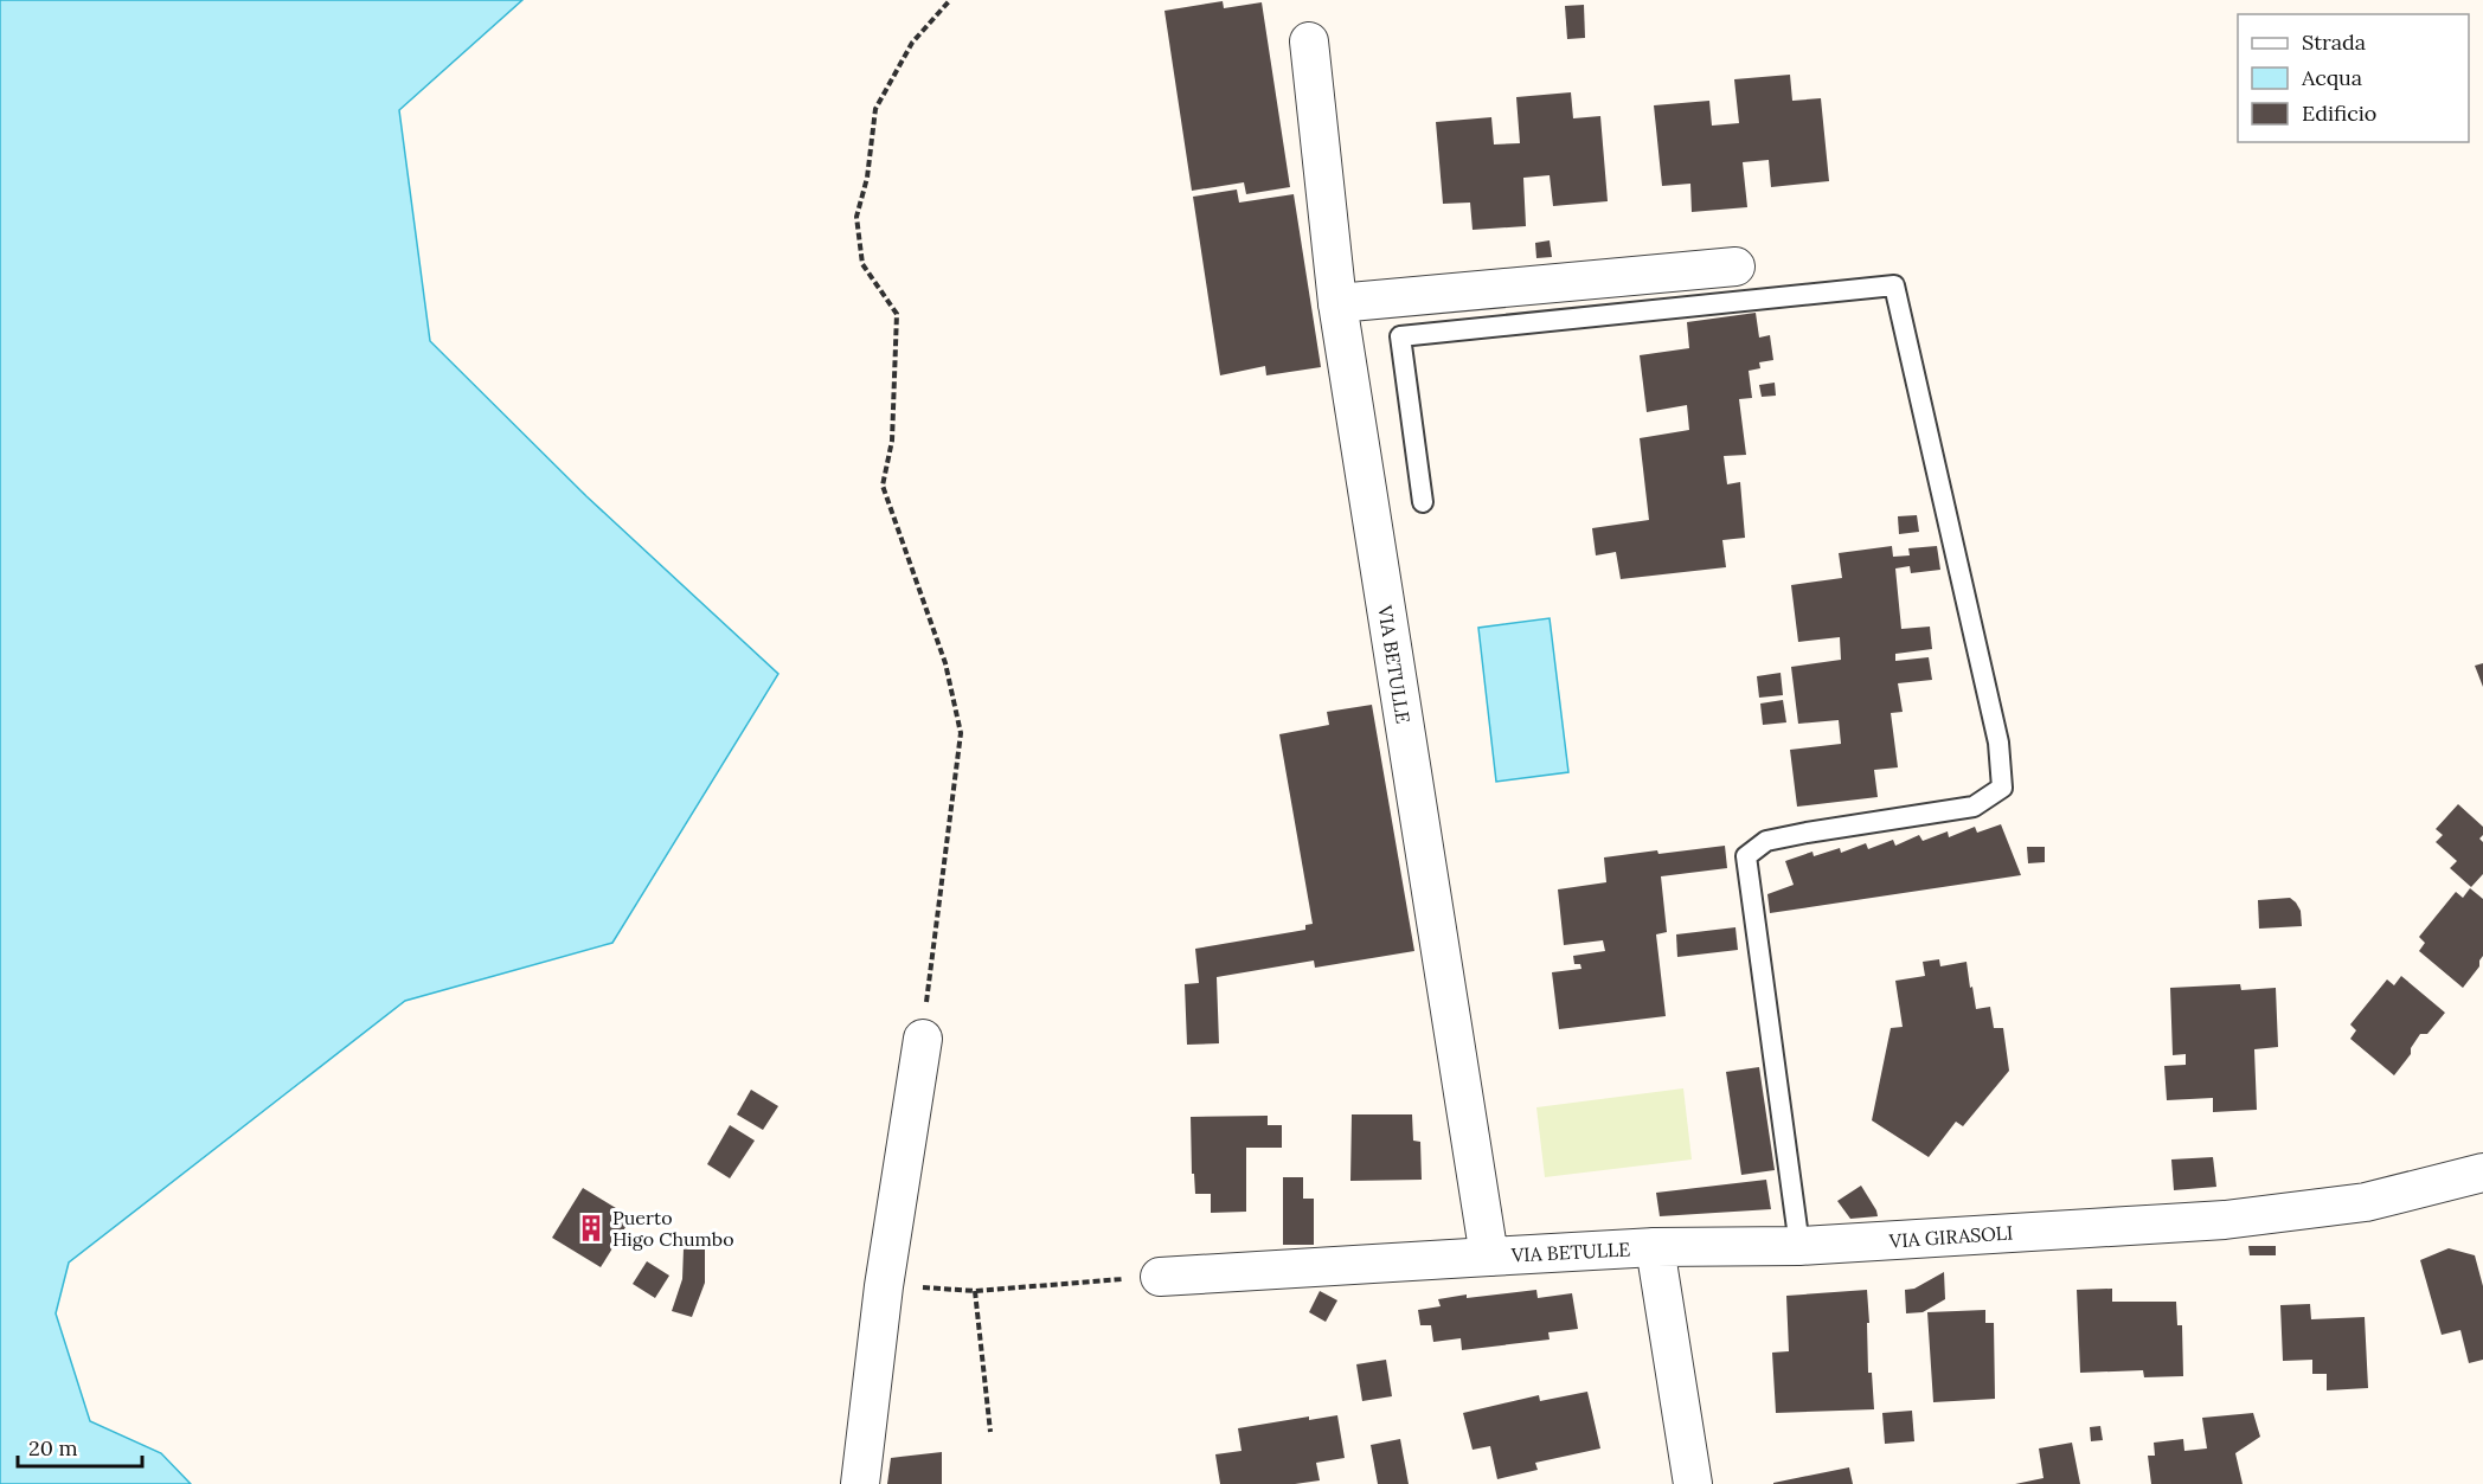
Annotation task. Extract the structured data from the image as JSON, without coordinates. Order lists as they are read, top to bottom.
{
  "streets": {
    "street": ["VIA BETULLE", "VIA GIRASOLI"]
  },
  "crossings": [
    ["VIA BETULLE", "VIA GIRASOLI"]
  ],
  "places": {
    "building": ["Puerto Higo Chumbo"]
  },
  "legend": ["Strada", "Acqua", "Edificio"],
  "scale_bar": "20 m"
}
